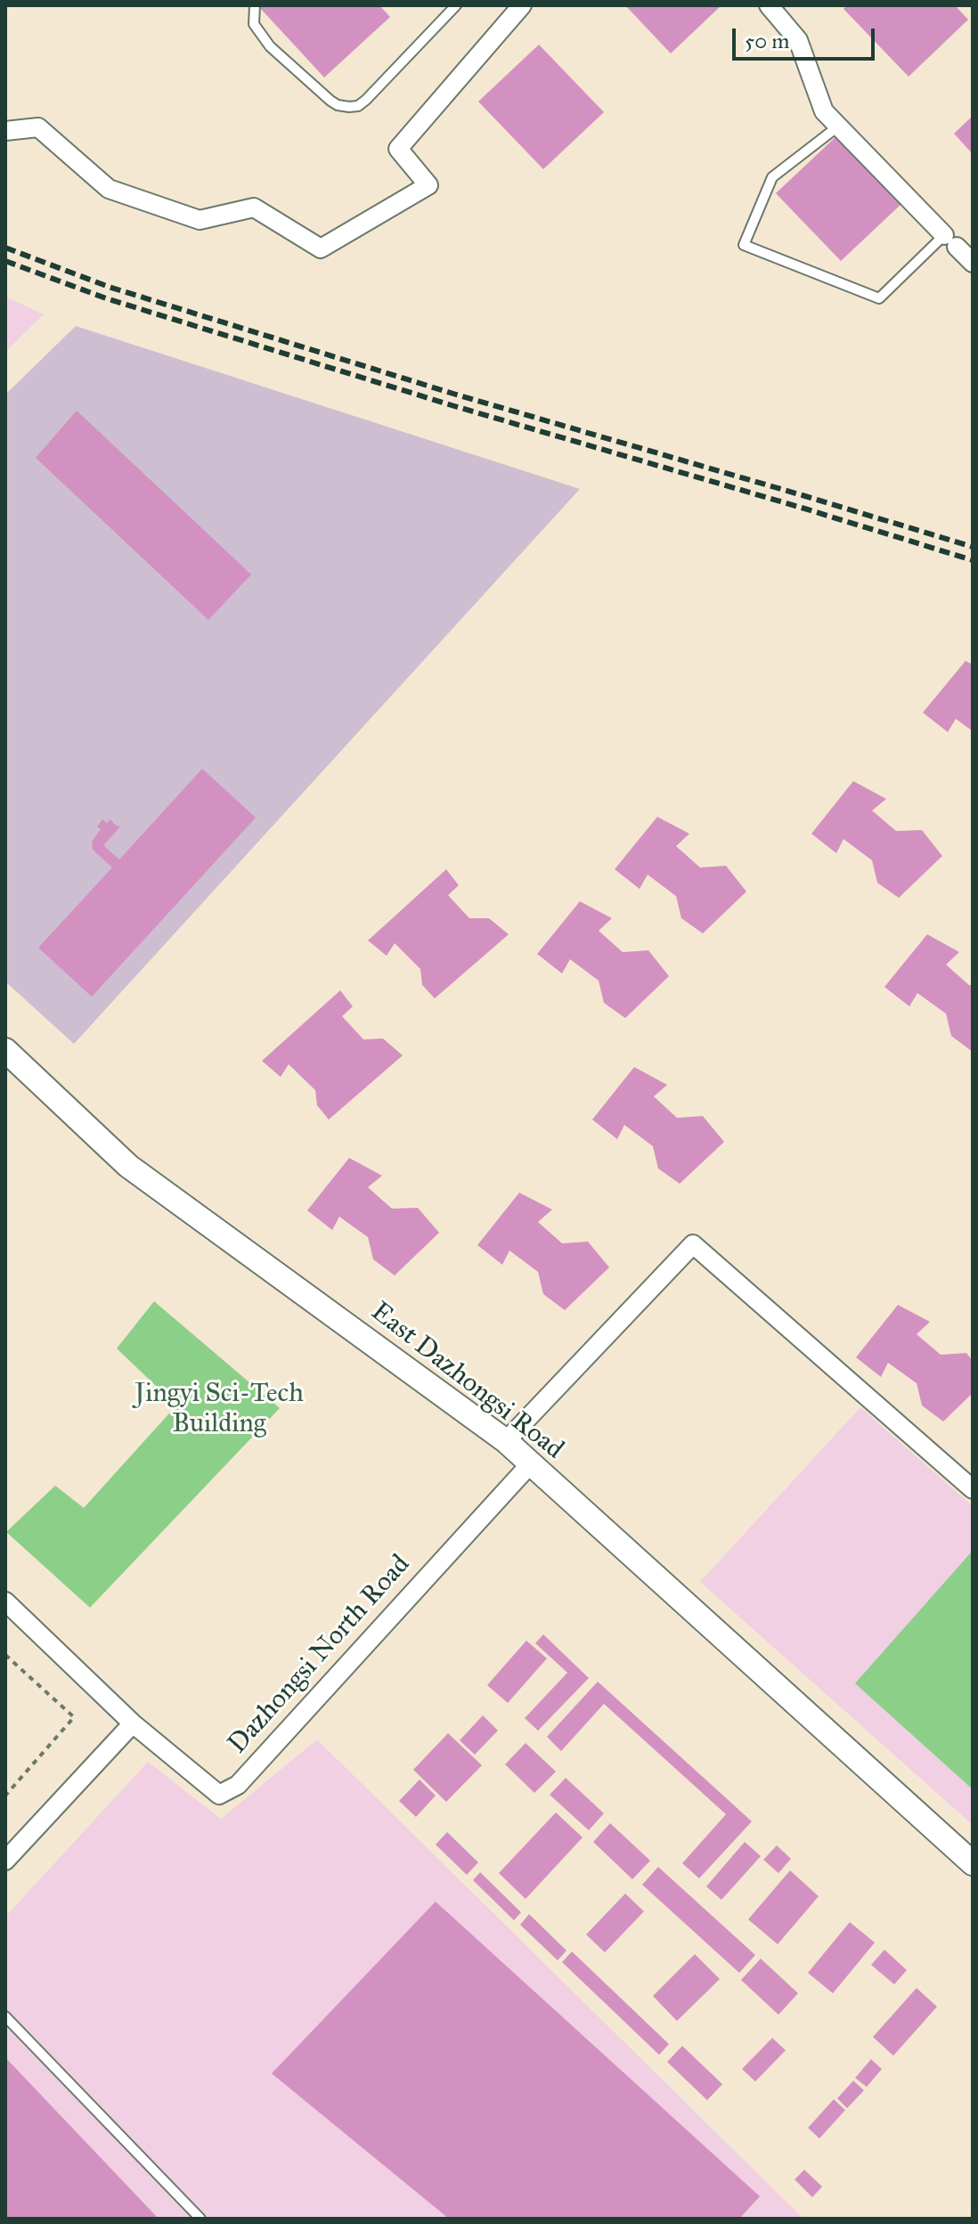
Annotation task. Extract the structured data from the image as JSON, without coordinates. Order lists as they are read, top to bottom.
{
  "streets": {
    "street": ["East Dazhongsi Road", "Dazhongsi North Road"]
  },
  "crossings": [
    ["East Dazhongsi Road", "Dazhongsi North Road"]
  ],
  "parks": ["Jingyi Sci-Tech Building"],
  "scale_bar": "50 m"
}
